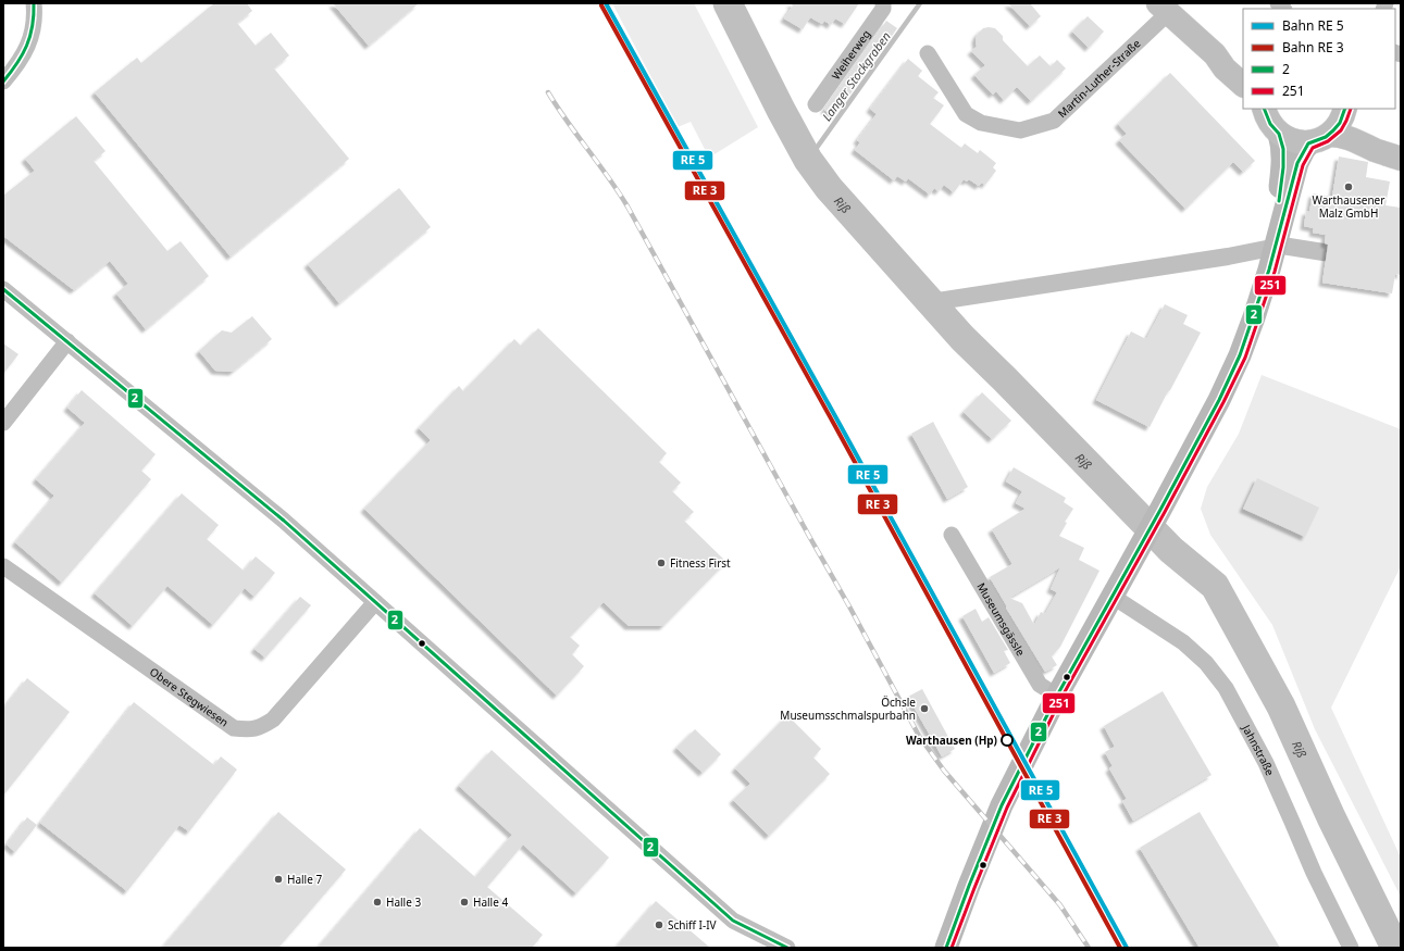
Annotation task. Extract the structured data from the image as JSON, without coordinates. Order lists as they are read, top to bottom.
{
  "streets": {
    "street": [
      "Weiherweg",
      "Martin-Luther-Straße",
      "Museumsgässle",
      "Obere Stegwiesen",
      "Jahnstraße"
    ]
  },
  "water": ["Langer Stockgraben", "Riß"],
  "places": [
    "Warthausener Malz GmbH",
    "Fitness First",
    "Öchsle Museumsschmalspurbahn",
    "Warthausen (Hp)",
    "Halle 7",
    "Halle 3",
    "Halle 4",
    "Schiff I-IV"
  ],
  "lines": ["transit line 2", "transit line 251"],
  "legend": [
    "Bahn RE 5",
    "Bahn RE 3",
    "2",
    "251"
  ]
}
